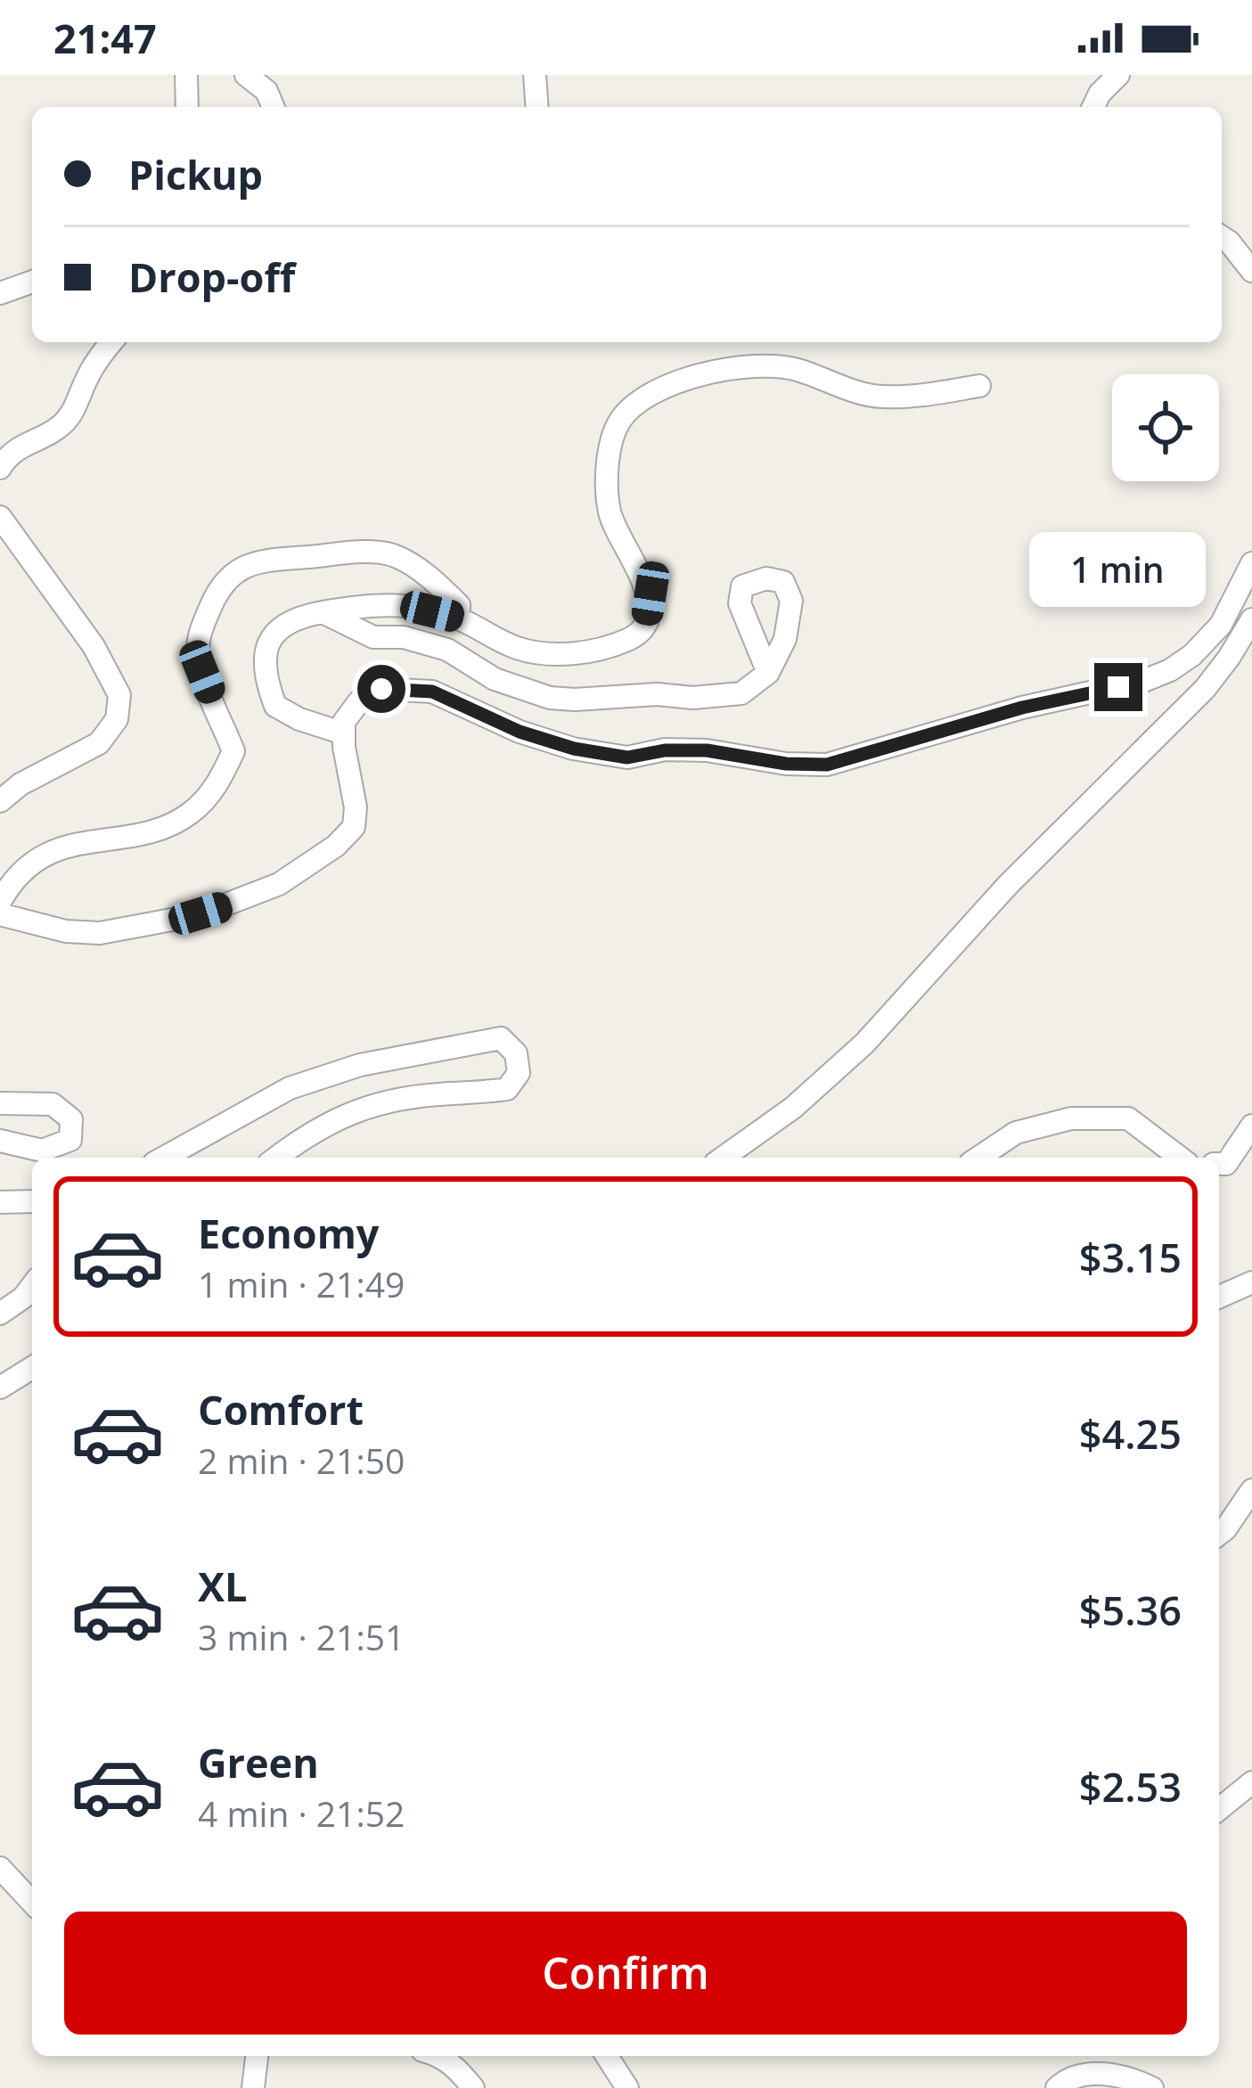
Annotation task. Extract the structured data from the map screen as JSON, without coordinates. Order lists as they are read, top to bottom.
{
  "page": {
    "status": "21:47",
    "banner": ["Pickup", "Drop-off"],
    "bubble": "1 min",
    "list": [
      {
        "name": "Economy",
        "note": "1 min · 21:49",
        "value": "$3.15"
      },
      {
        "name": "Comfort",
        "note": "2 min · 21:50",
        "value": "$4.25"
      },
      {
        "name": "XL",
        "note": "3 min · 21:51",
        "value": "$5.36"
      },
      {
        "name": "Green",
        "note": "4 min · 21:52",
        "value": "$2.53"
      }
    ],
    "buttons": "Confirm"
  }
}
